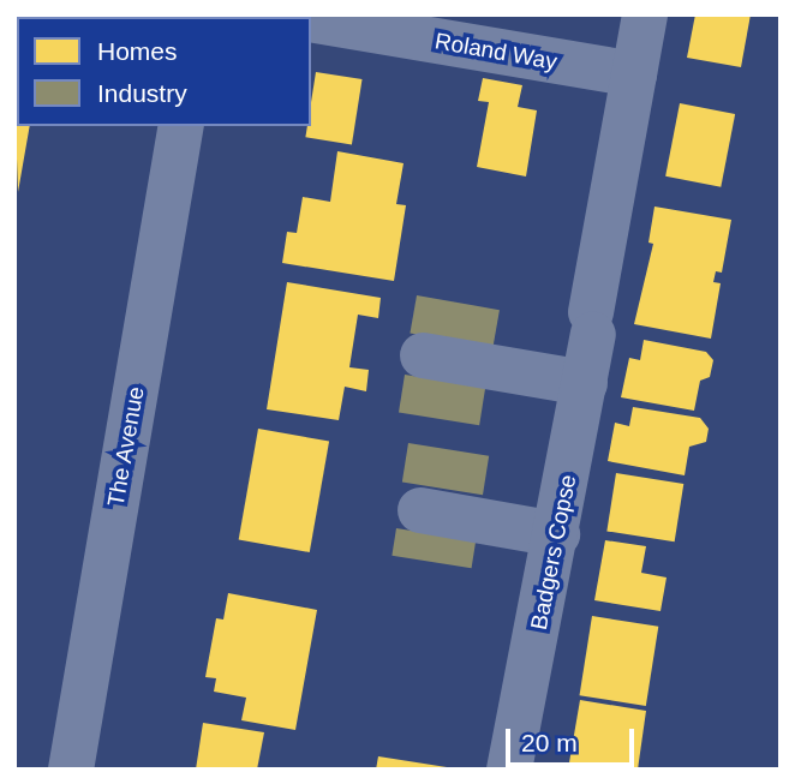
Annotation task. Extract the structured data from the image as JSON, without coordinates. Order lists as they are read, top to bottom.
{
  "streets": {
    "street": ["Roland Way", "The Avenue", "Badgers Copse"]
  },
  "crossings": [
    ["Roland Way", "Badgers Copse"]
  ],
  "legend": ["Homes", "Industry"],
  "scale_bar": "20 m"
}
